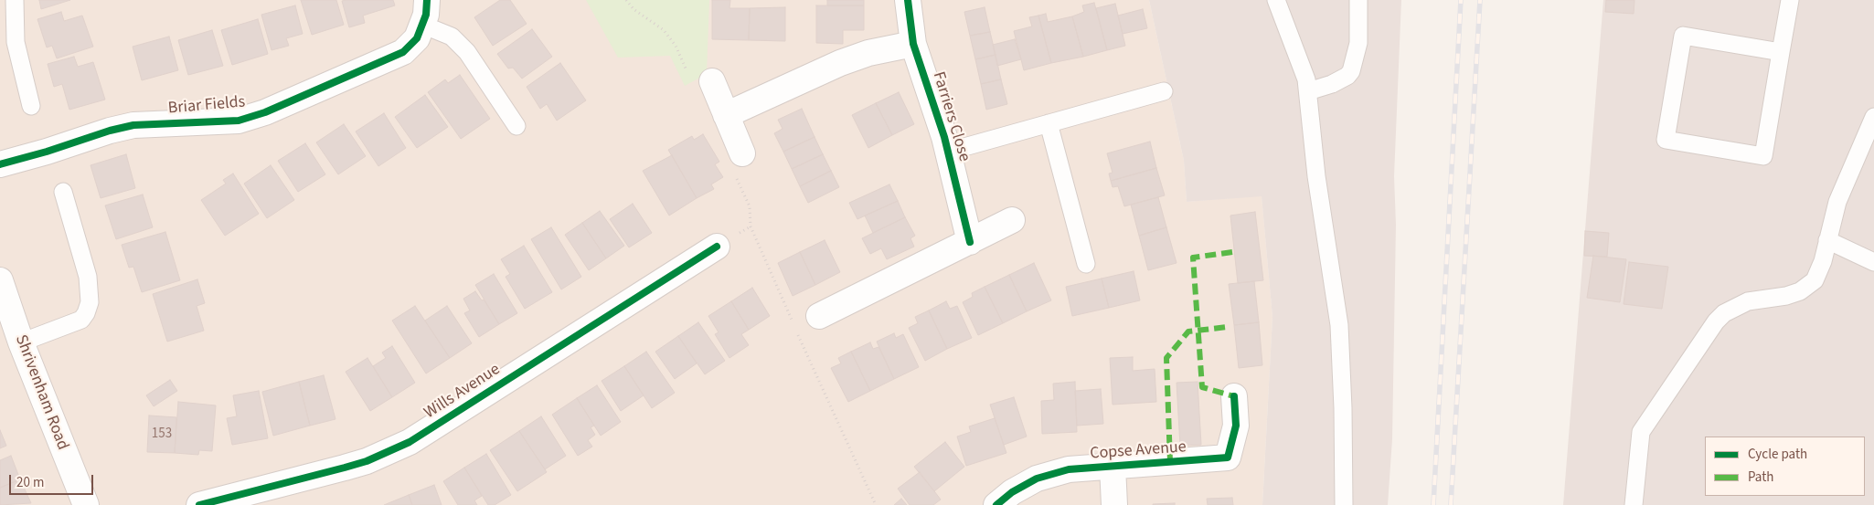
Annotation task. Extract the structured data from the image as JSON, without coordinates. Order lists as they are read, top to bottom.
{
  "streets": {
    "street": [
      "Briar Fields",
      "Farriers Close",
      "Wills Avenue",
      "Shrivenham Road",
      "Copse Avenue"
    ]
  },
  "house_numbers": ["153"],
  "legend": ["Cycle path", "Path"],
  "scale_bar": "20 m"
}
